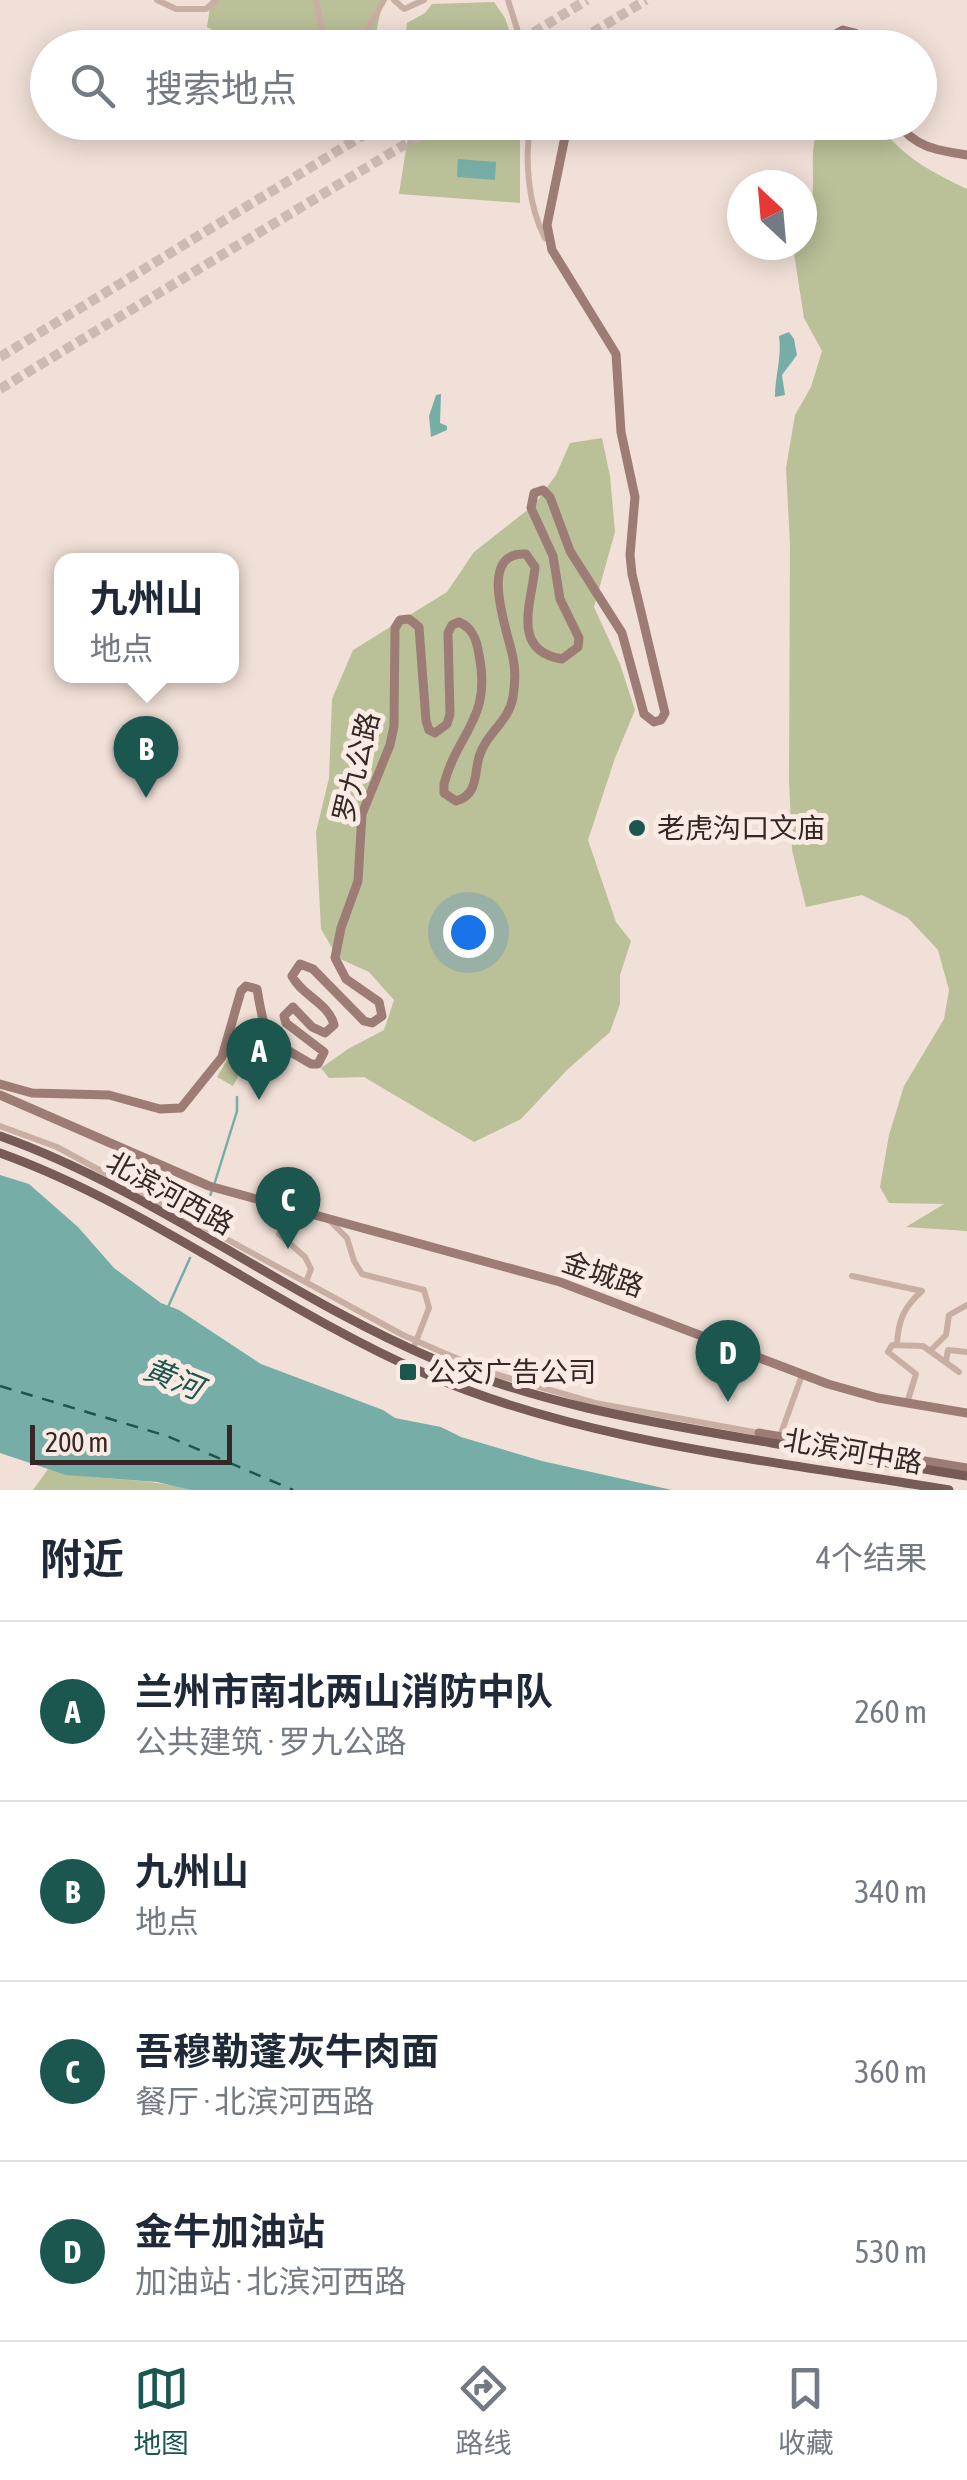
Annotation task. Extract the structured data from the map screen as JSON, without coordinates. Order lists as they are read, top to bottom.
{
  "streets": {
    "main road": ["北滨河西路", "北滨河中路"],
    "street": ["罗九公路", "金城路"]
  },
  "crossings": [
    ["北滨河西路", "北滨河中路"]
  ],
  "water": ["黄河"],
  "places": {
    "other": ["老虎沟口文庙"],
    "transit": ["公交广告公司"]
  },
  "scale_bar": "200 m",
  "north": "top left",
  "page": {
    "search": "搜索地点",
    "popup": ["九州山", "地点"],
    "pins": [
      "B",
      "A",
      "C",
      "D"
    ],
    "scale": "200 m",
    "heading": ["附近", "4个结果"],
    "list": [
      {
        "mark": "A",
        "name": "兰州市南北两山消防中队",
        "note": "公共建筑 · 罗九公路",
        "value": "260 m"
      },
      {
        "mark": "B",
        "name": "九州山",
        "note": "地点",
        "value": "340 m"
      },
      {
        "mark": "C",
        "name": "吾穆勒蓬灰牛肉面",
        "note": "餐厅 · 北滨河西路",
        "value": "360 m"
      },
      {
        "mark": "D",
        "name": "金牛加油站",
        "note": "加油站 · 北滨河西路",
        "value": "530 m"
      }
    ],
    "nav": ["地图", "路线", "收藏"]
  }
}
